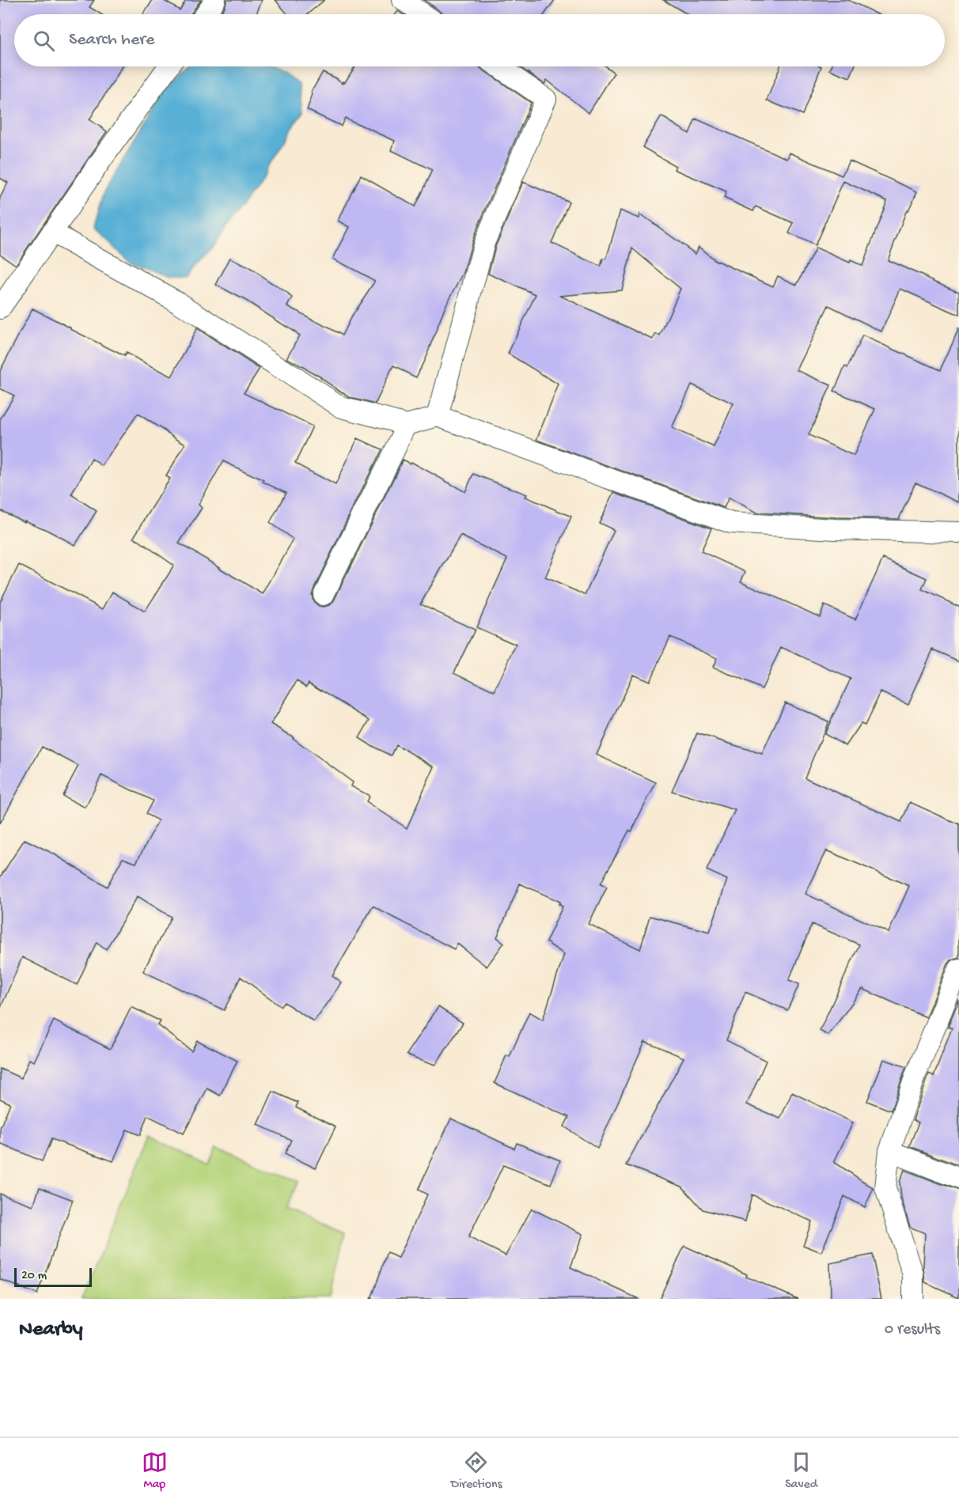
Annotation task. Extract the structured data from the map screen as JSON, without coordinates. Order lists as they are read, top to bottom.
{
  "scale_bar": "20 m",
  "page": {
    "search": "Search here",
    "scale": "20 m",
    "heading": ["Nearby", "0 results"],
    "nav": ["Map", "Directions", "Saved"]
  }
}
